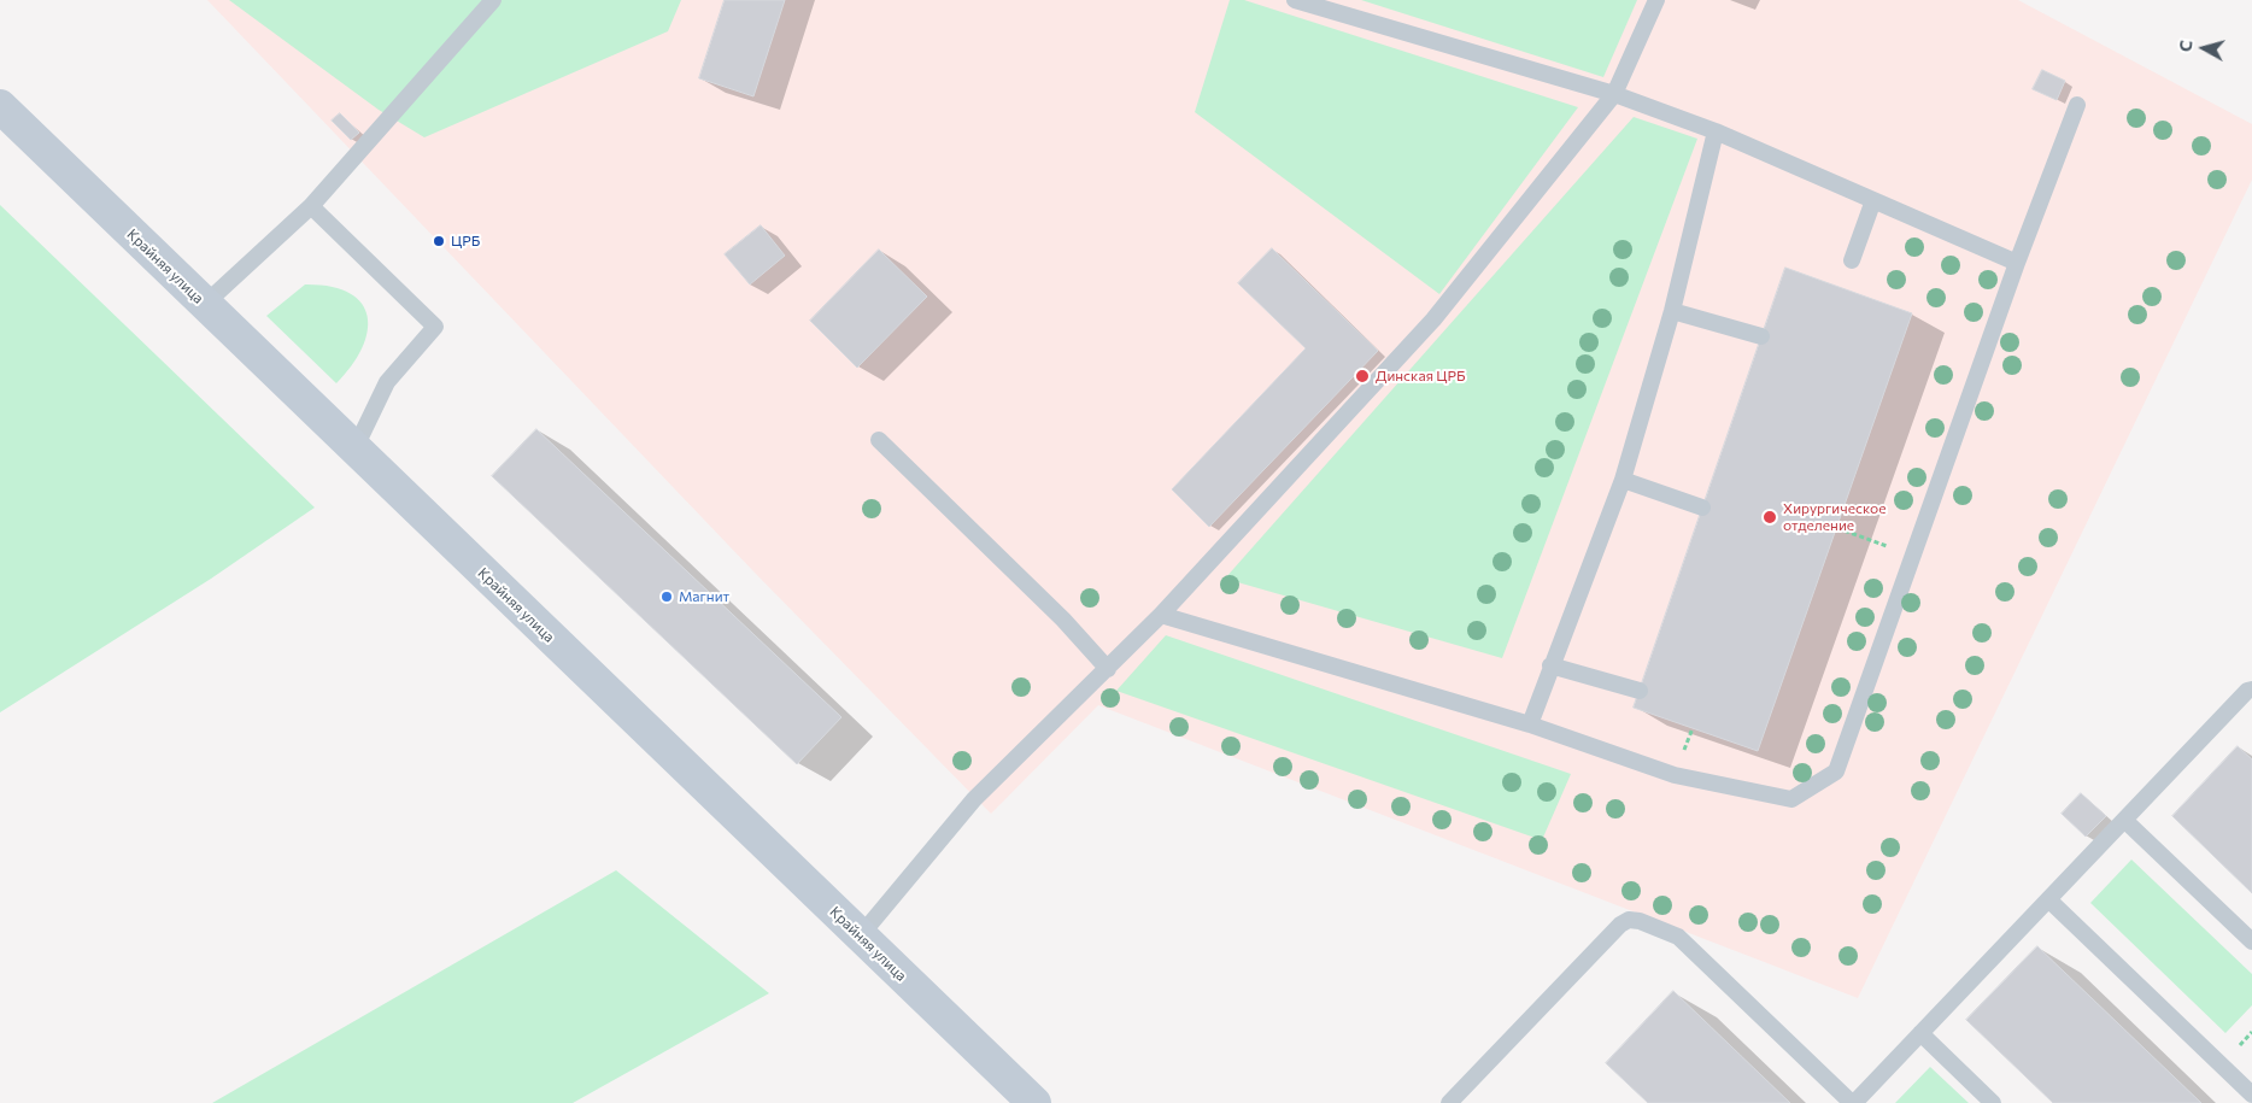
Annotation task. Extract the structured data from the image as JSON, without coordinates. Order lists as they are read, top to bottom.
{
  "streets": {
    "main road": ["Крайняя улица"]
  },
  "places": [
    "ЦРБ",
    "Динская ЦРБ",
    "Хирургическое отделение",
    "Магнит"
  ],
  "north": "left"
}
